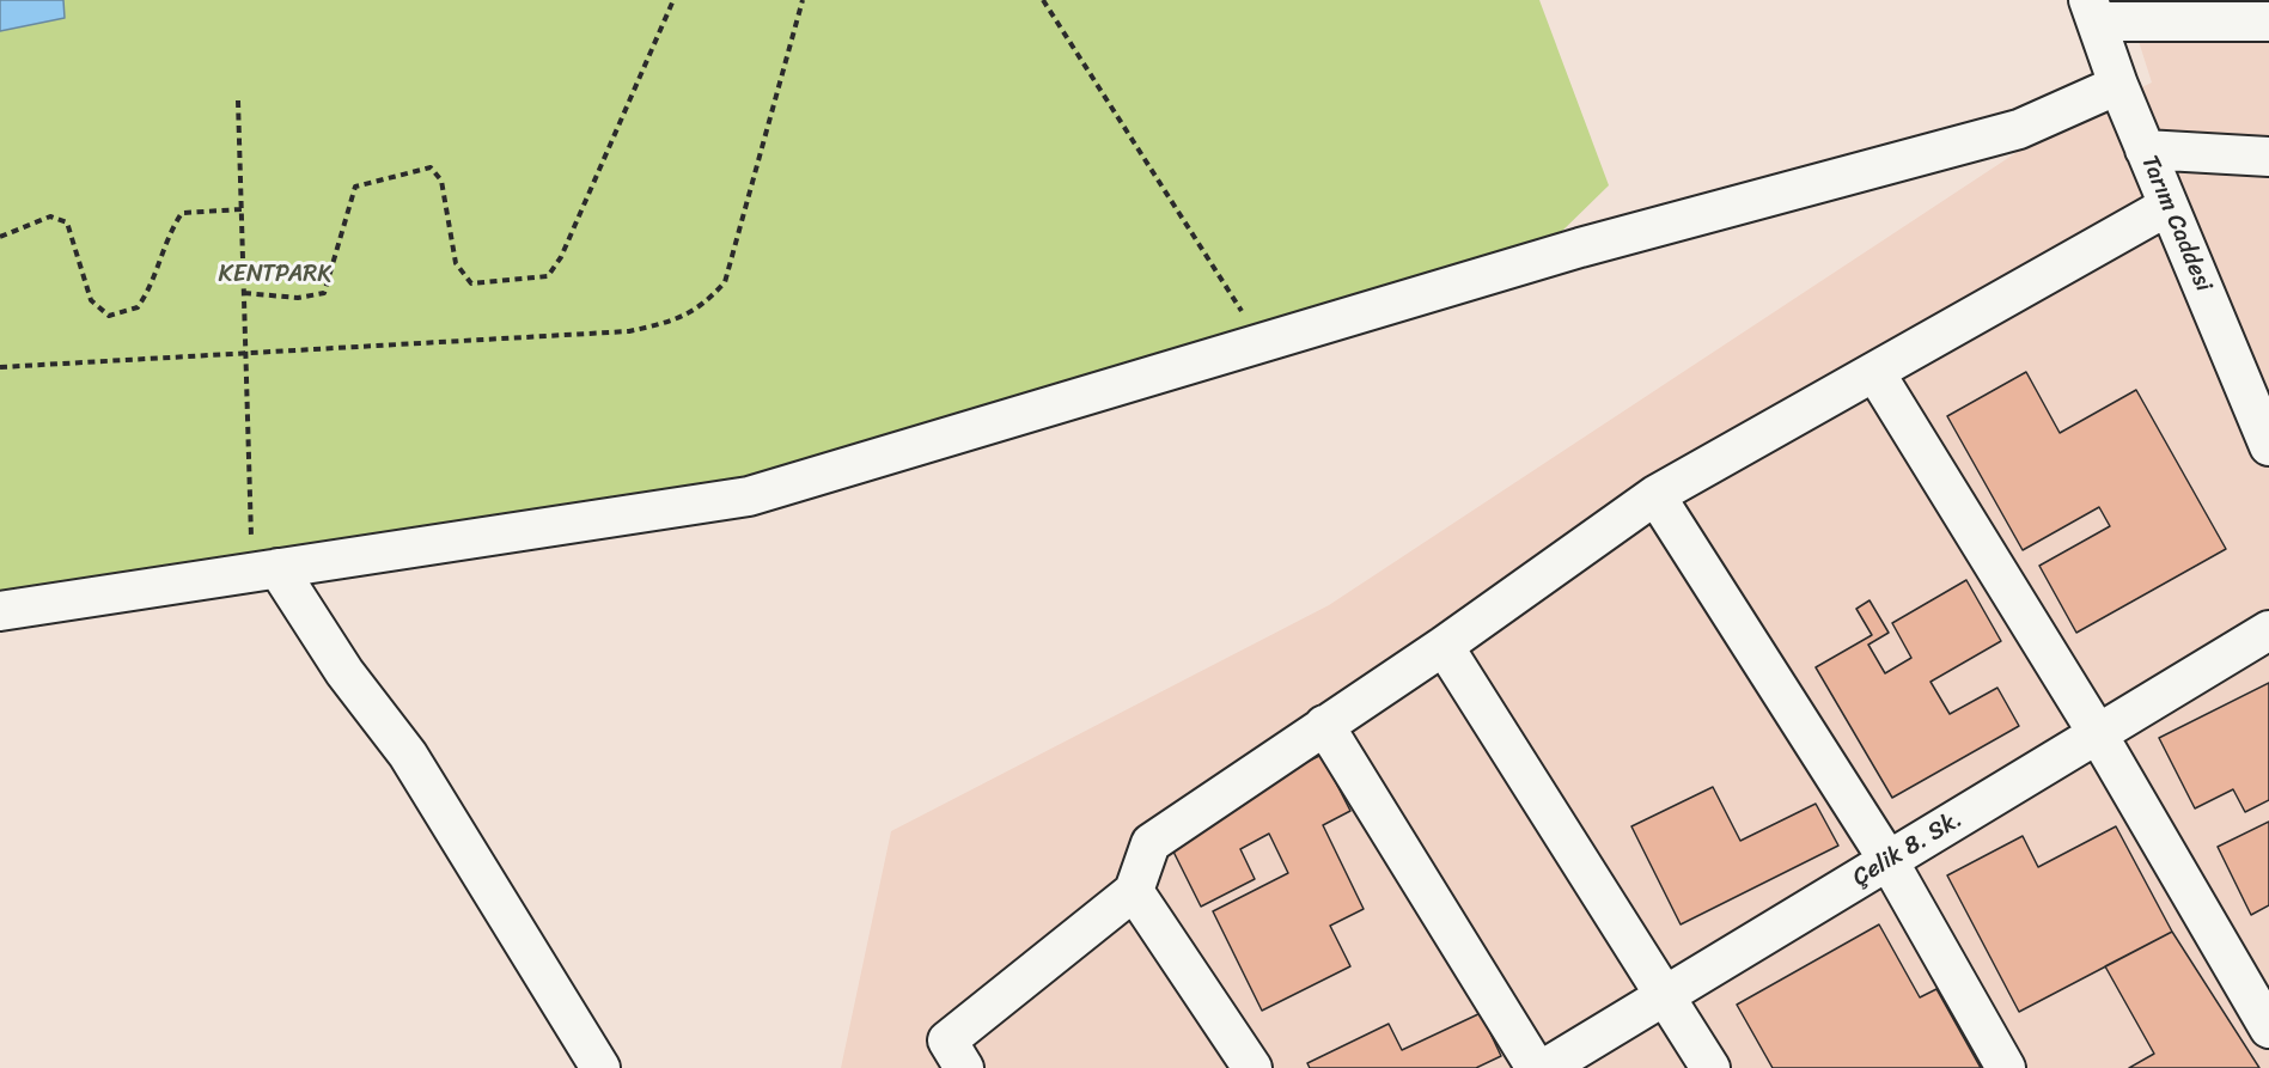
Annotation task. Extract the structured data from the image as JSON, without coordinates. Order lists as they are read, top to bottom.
{
  "streets": {
    "street": ["Tarım Caddesi", "Çelik 8. Sk."]
  },
  "parks": ["KENTPARK"]
}
